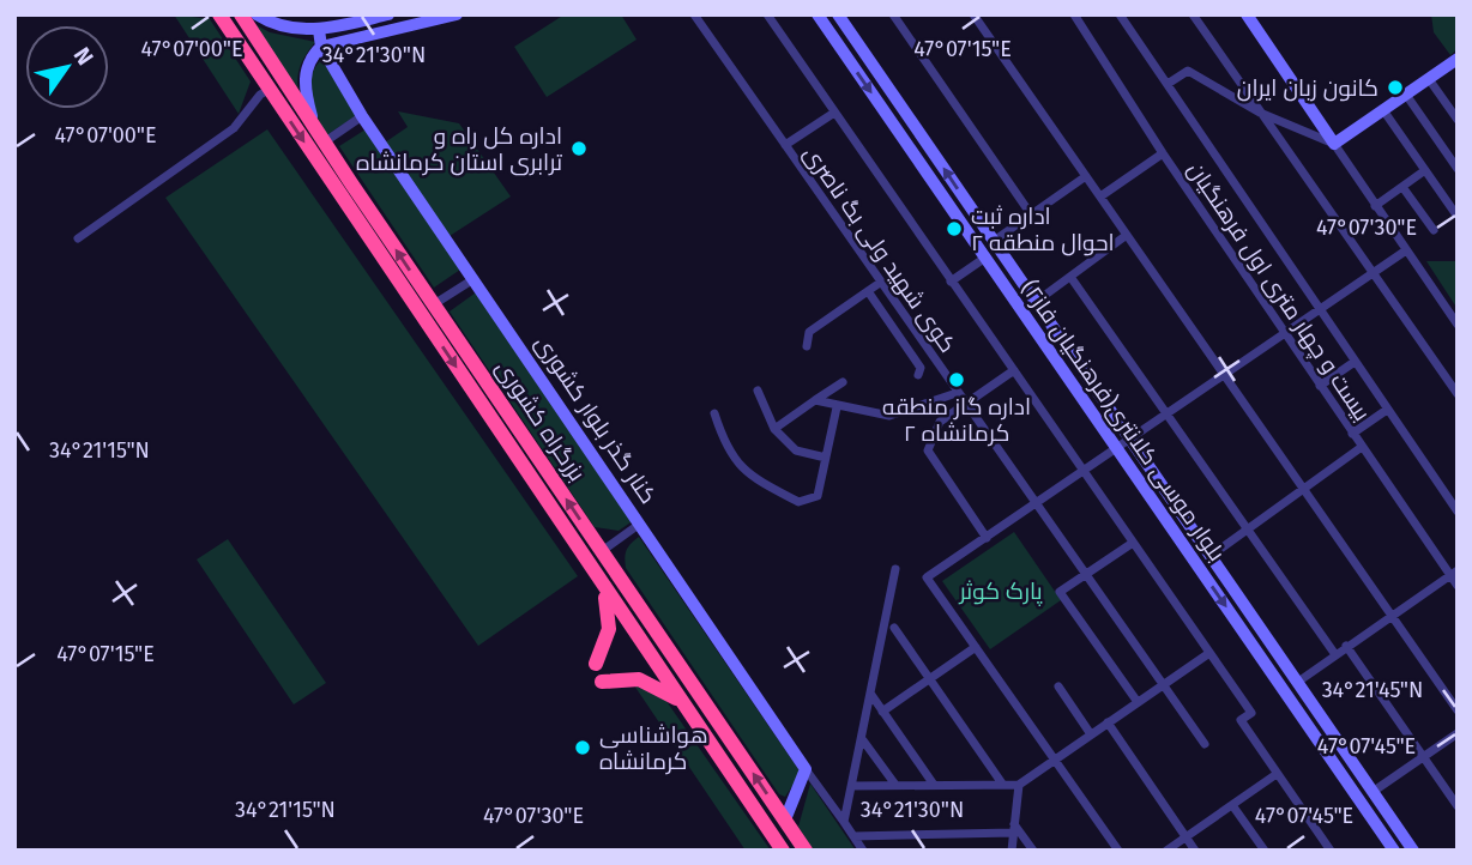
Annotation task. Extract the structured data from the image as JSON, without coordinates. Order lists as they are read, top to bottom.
{
  "streets": {
    "highway": ["بزرگراه کشوری"],
    "main road": ["کنار گذر بلوار کشوری", "بلوار موسی کلانتری(فرهنگیان فاز۲)"],
    "street": ["کوی شهید ولی بگ ناصری", "بیست و چهار متری اول فرهنگیان"]
  },
  "parks": ["پارک کوثر"],
  "places": [
    "کانون زبان ایران",
    "اداره کل راه و ترابری استان کرمانشاه",
    "اداره ثبت احوال منطقه ۲",
    "اداره گاز منطقه ۲ کرمانشاه",
    "هواشناسی کرمانشاه"
  ],
  "north": "top right",
  "coordinates": [
    "47°07'00\"E",
    "47°07'15\"E",
    "34°21'30\"N",
    "47°07'30\"E",
    "34°21'15\"N",
    "34°21'45\"N",
    "47°07'45\"E"
  ]
}
